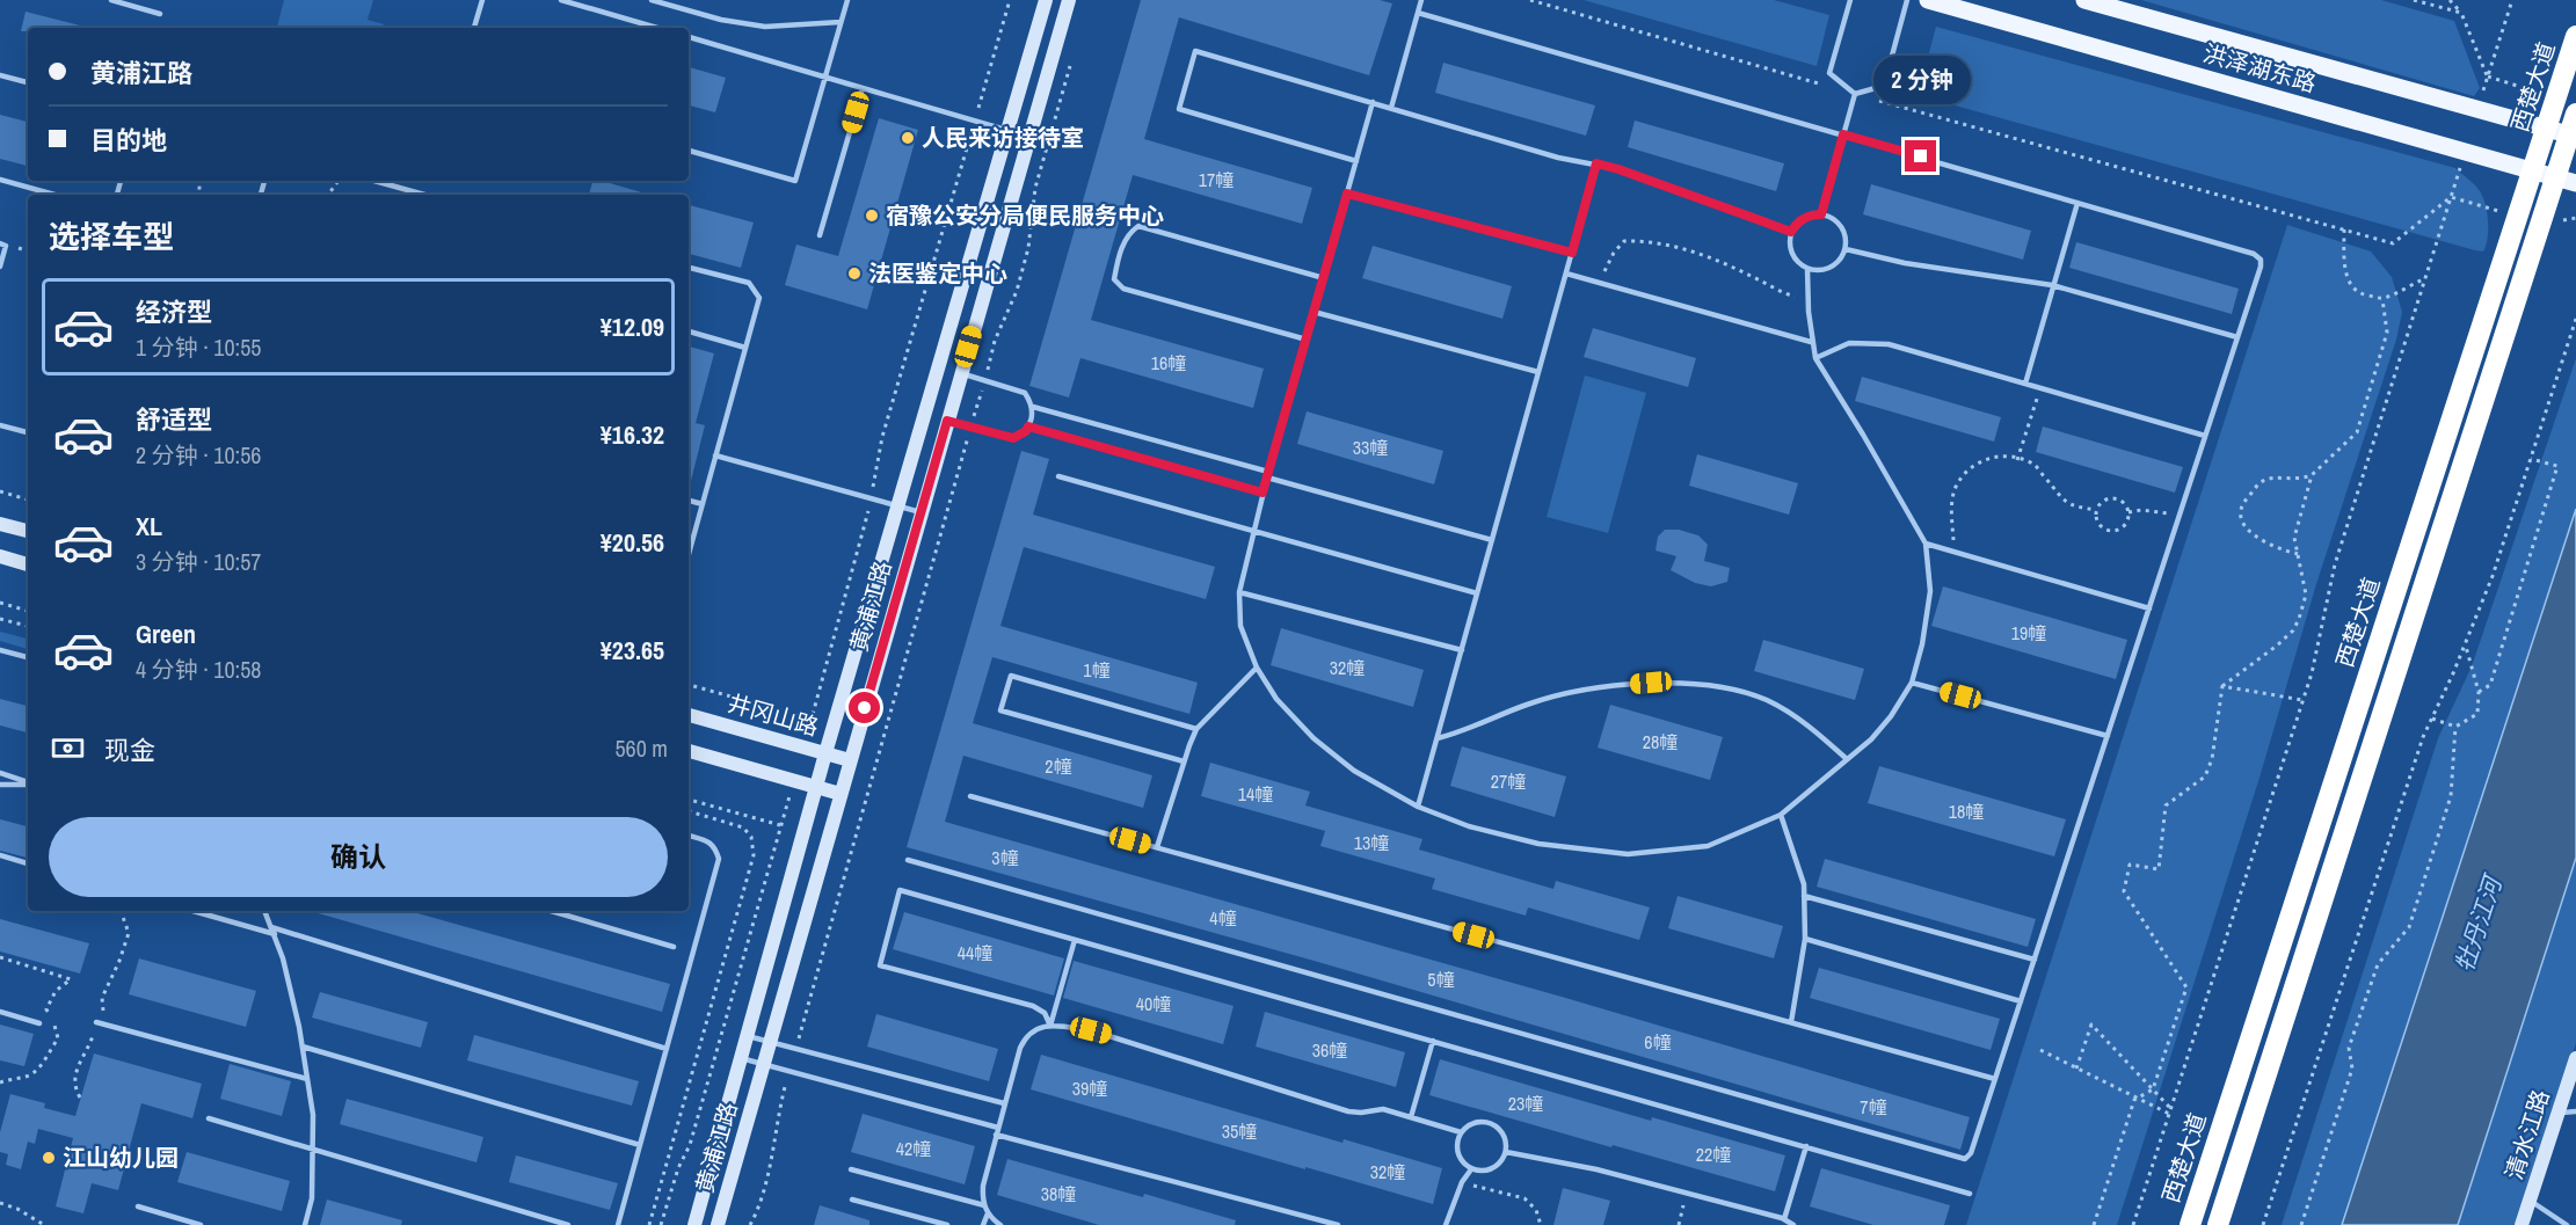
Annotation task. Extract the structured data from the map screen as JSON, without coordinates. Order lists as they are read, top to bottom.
{
  "streets": {
    "highway": ["西楚大道"],
    "main road": ["洪泽湖东路"],
    "street": ["黄浦江路", "井冈山路", "清水江路"]
  },
  "crossings": [
    ["洪泽湖东路", "西楚大道"],
    ["黄浦江路", "井冈山路"]
  ],
  "water": ["牡丹江河"],
  "places": [
    "人民来访接待室",
    "宿豫公安分局便民服务中心",
    "法医鉴定中心",
    "江山幼儿园"
  ],
  "house_numbers": [
    "17幢",
    "16幢",
    "33幢",
    "19幢",
    "32幢",
    "1幢",
    "28幢",
    "2幢",
    "27幢",
    "14幢",
    "18幢",
    "13幢",
    "3幢",
    "4幢",
    "44幢",
    "5幢",
    "40幢",
    "6幢",
    "36幢",
    "39幢",
    "23幢",
    "7幢",
    "35幢",
    "42幢",
    "22幢",
    "32幢",
    "38幢"
  ],
  "page": {
    "banner": ["黄浦江路", "目的地"],
    "bubble": "2 分钟",
    "heading": "选择车型",
    "list": [
      {
        "name": "经济型",
        "note": "1 分钟 · 10:55",
        "value": "¥12.09"
      },
      {
        "name": "舒适型",
        "note": "2 分钟 · 10:56",
        "value": "¥16.32"
      },
      {
        "name": "XL",
        "note": "3 分钟 · 10:57",
        "value": "¥20.56"
      },
      {
        "name": "Green",
        "note": "4 分钟 · 10:58",
        "value": "¥23.65"
      }
    ],
    "pay": ["现金", "560 m"],
    "buttons": "确认"
  }
}
